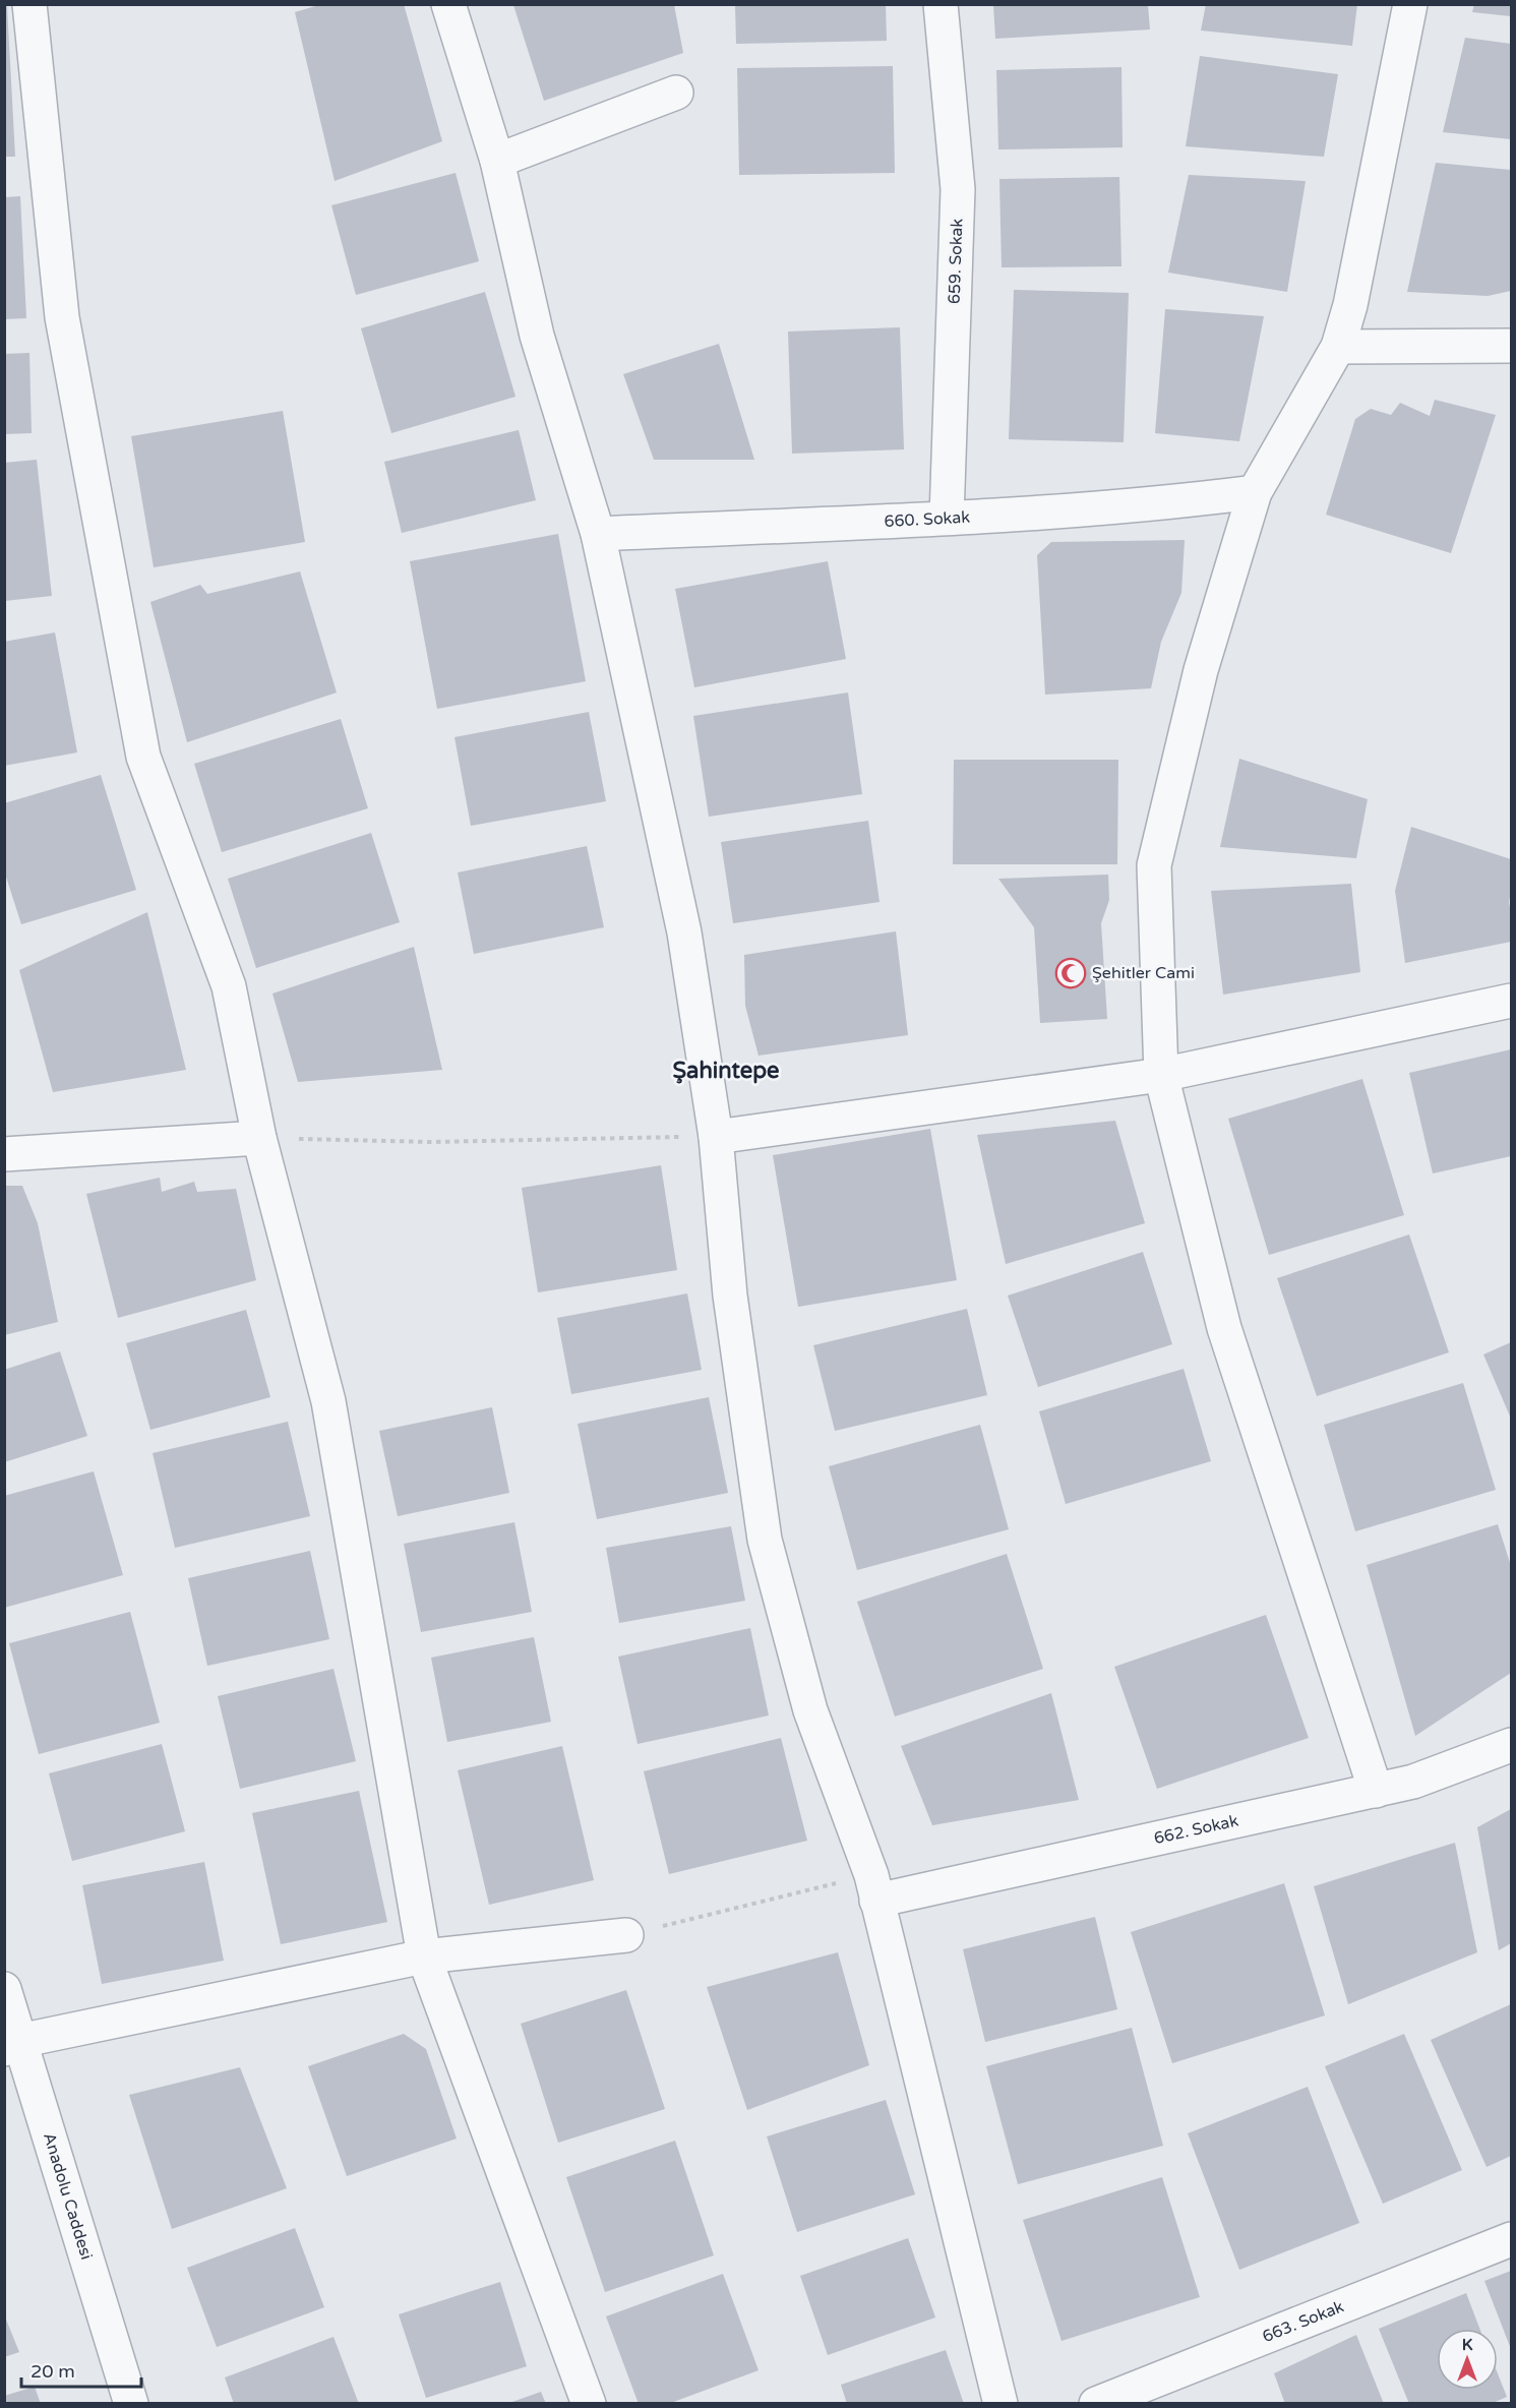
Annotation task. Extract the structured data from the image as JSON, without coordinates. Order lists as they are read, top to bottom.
{
  "streets": {
    "street": [
      "659. Sokak",
      "660. Sokak",
      "662. Sokak",
      "Anadolu Caddesi",
      "663. Sokak"
    ]
  },
  "crossings": [
    ["659. Sokak", "660. Sokak"]
  ],
  "districts": ["Şahintepe"],
  "places": {
    "mosque": ["Şehitler Cami"]
  },
  "scale_bar": "20 m",
  "north": "top"
}
